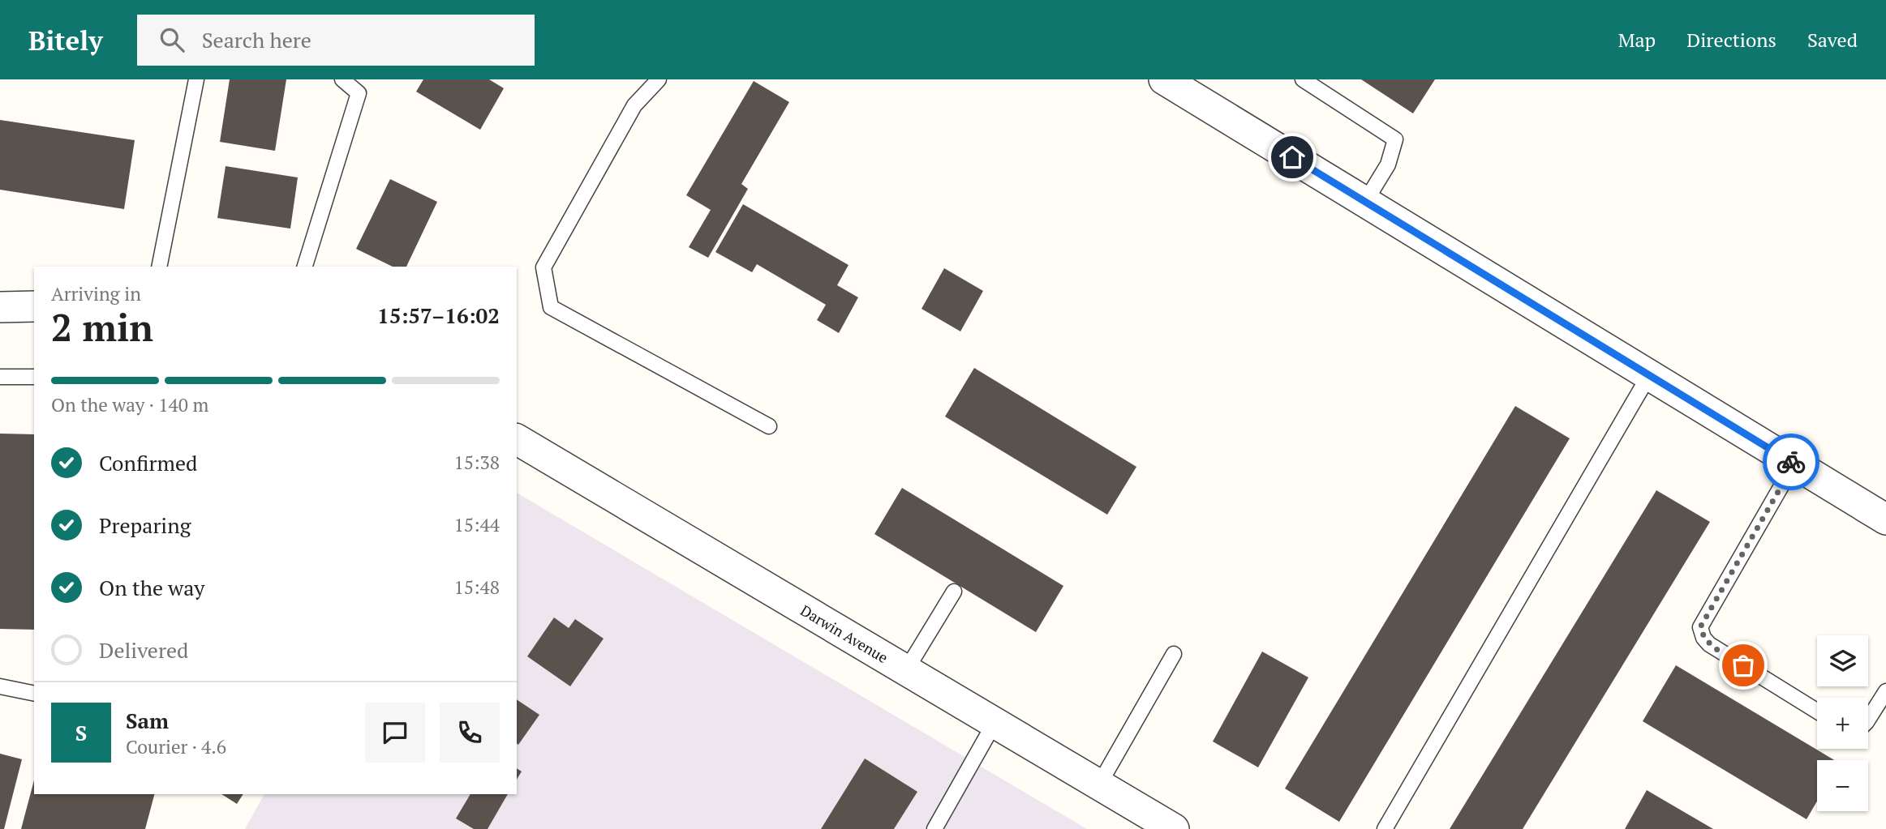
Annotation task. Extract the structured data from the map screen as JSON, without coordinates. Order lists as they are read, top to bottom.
{
  "streets": {
    "street": ["Darwin Avenue"]
  },
  "page": {
    "header": "Bitely",
    "search": "Search here",
    "nav": ["Map", "Directions", "Saved"],
    "heading": ["2 min", "Arriving in", "15:57–16:02"],
    "panel": ["Sam", "Courier · 4.6"],
    "bar": "On the way · 140 m",
    "list": [
      ["Confirmed", "15:38"],
      ["Preparing", "15:44"],
      ["On the way", "15:48"],
      "Delivered"
    ],
    "map_buttons": ["+", "−"],
    "round": "S"
  }
}
